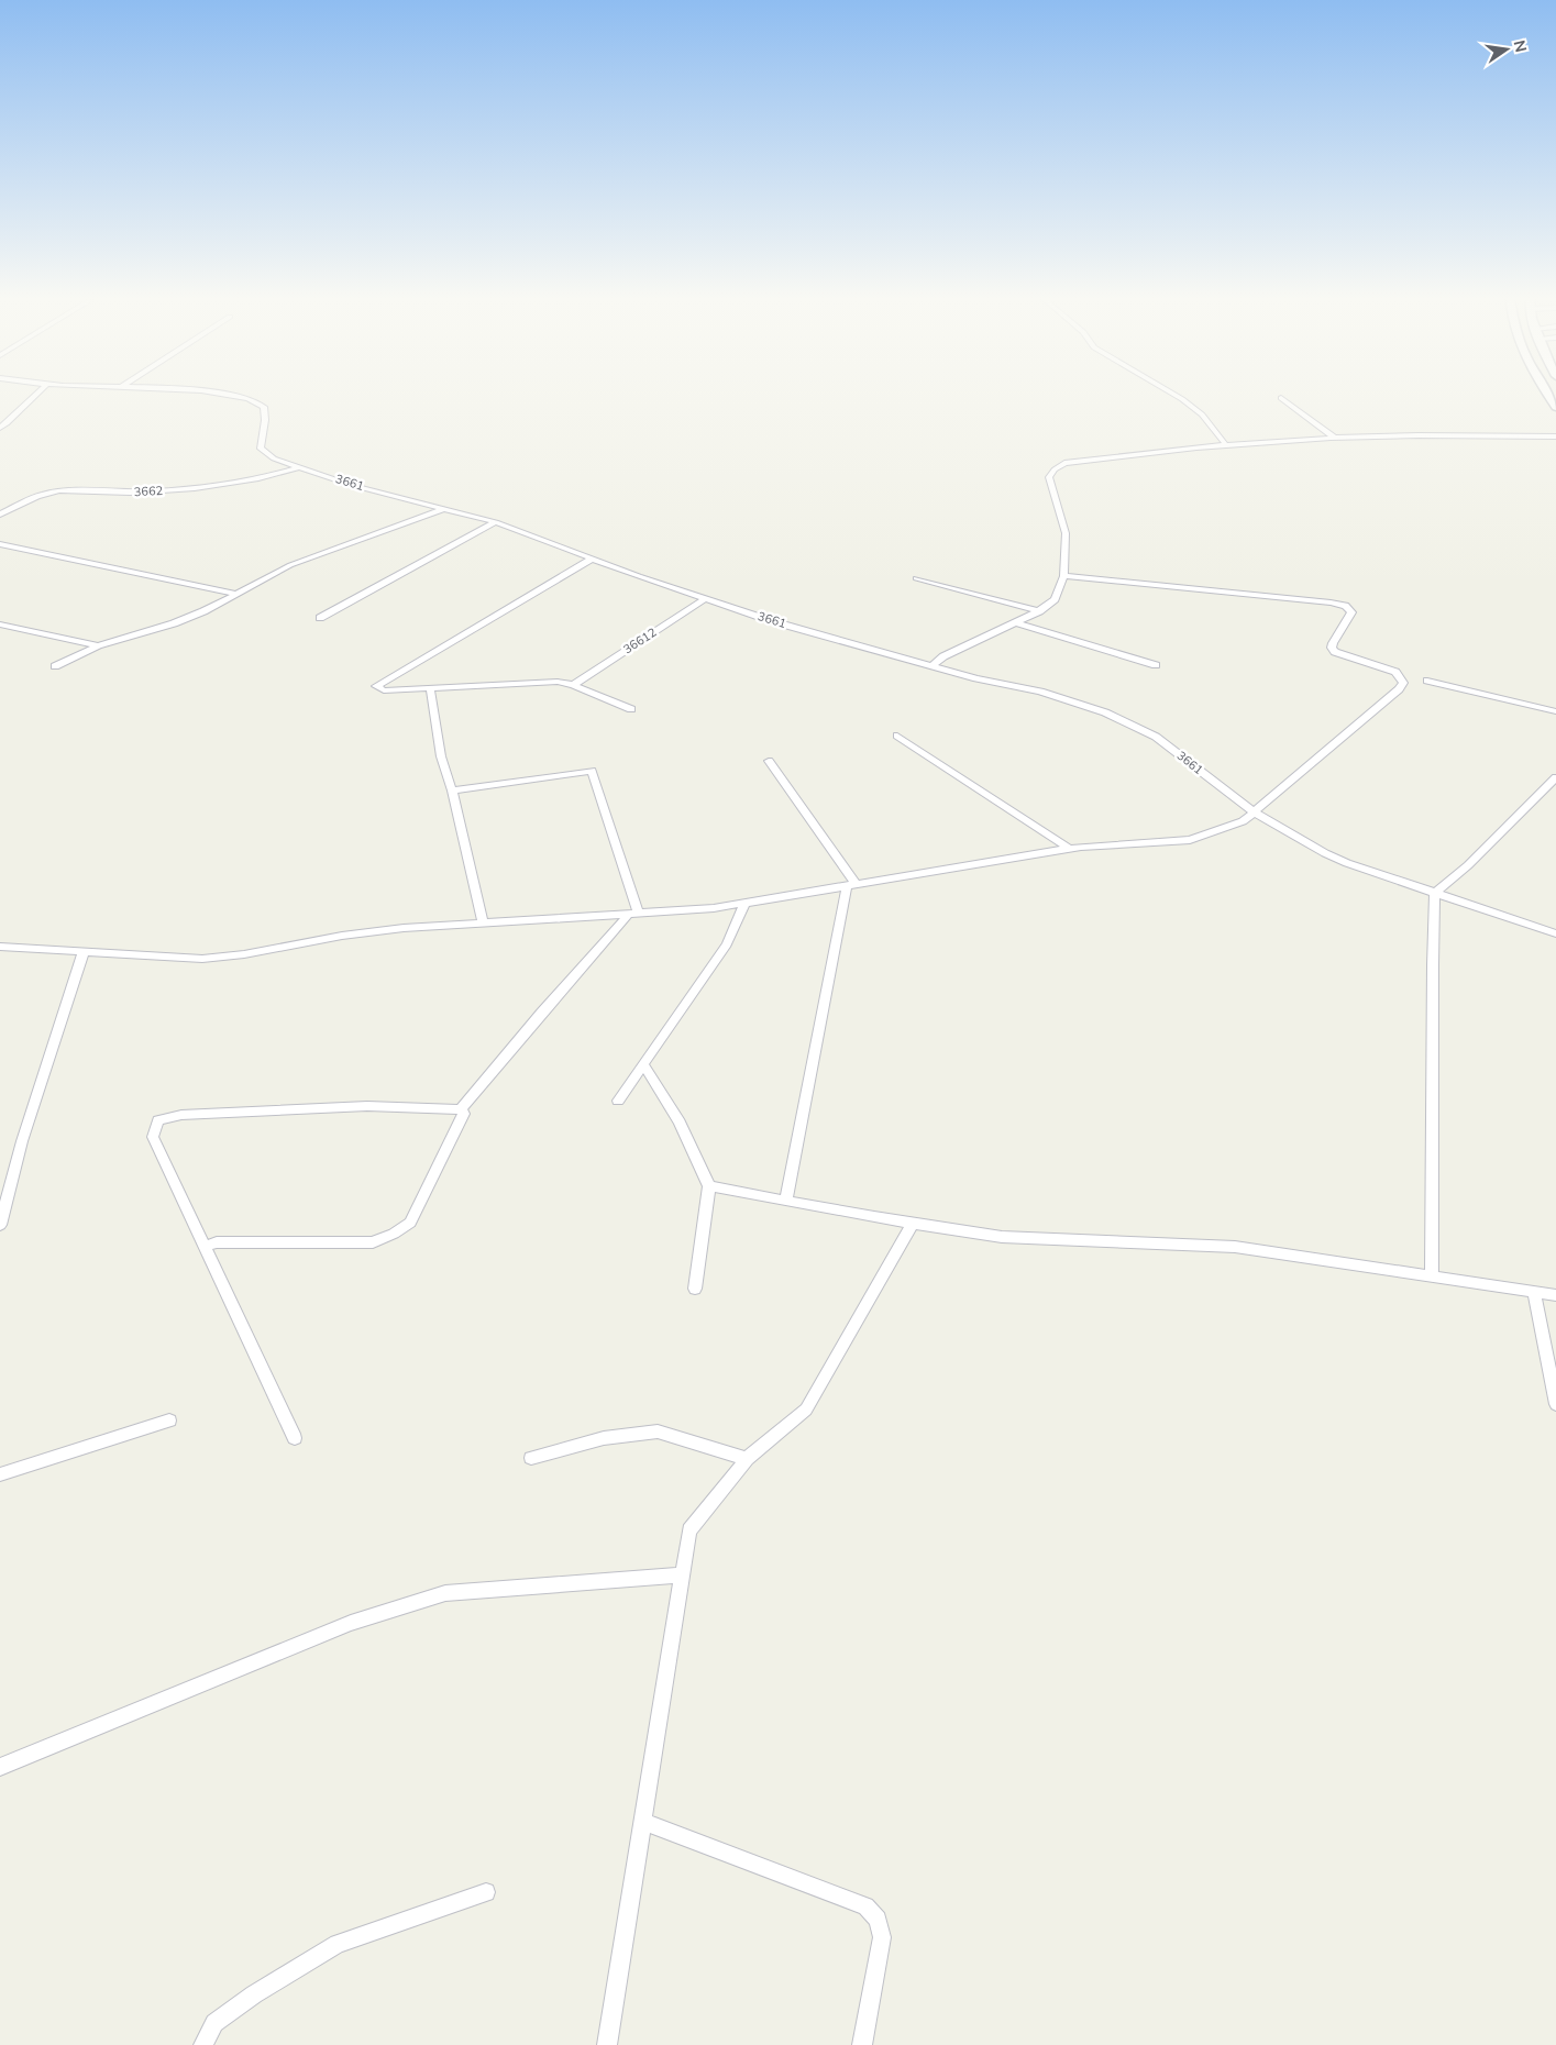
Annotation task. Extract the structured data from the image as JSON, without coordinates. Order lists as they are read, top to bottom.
{
  "streets": {
    "street": ["3661", "3662", "36612"]
  },
  "crossings": [
    ["3661", "3662"],
    ["3661", "36612"]
  ],
  "north": "right"
}
